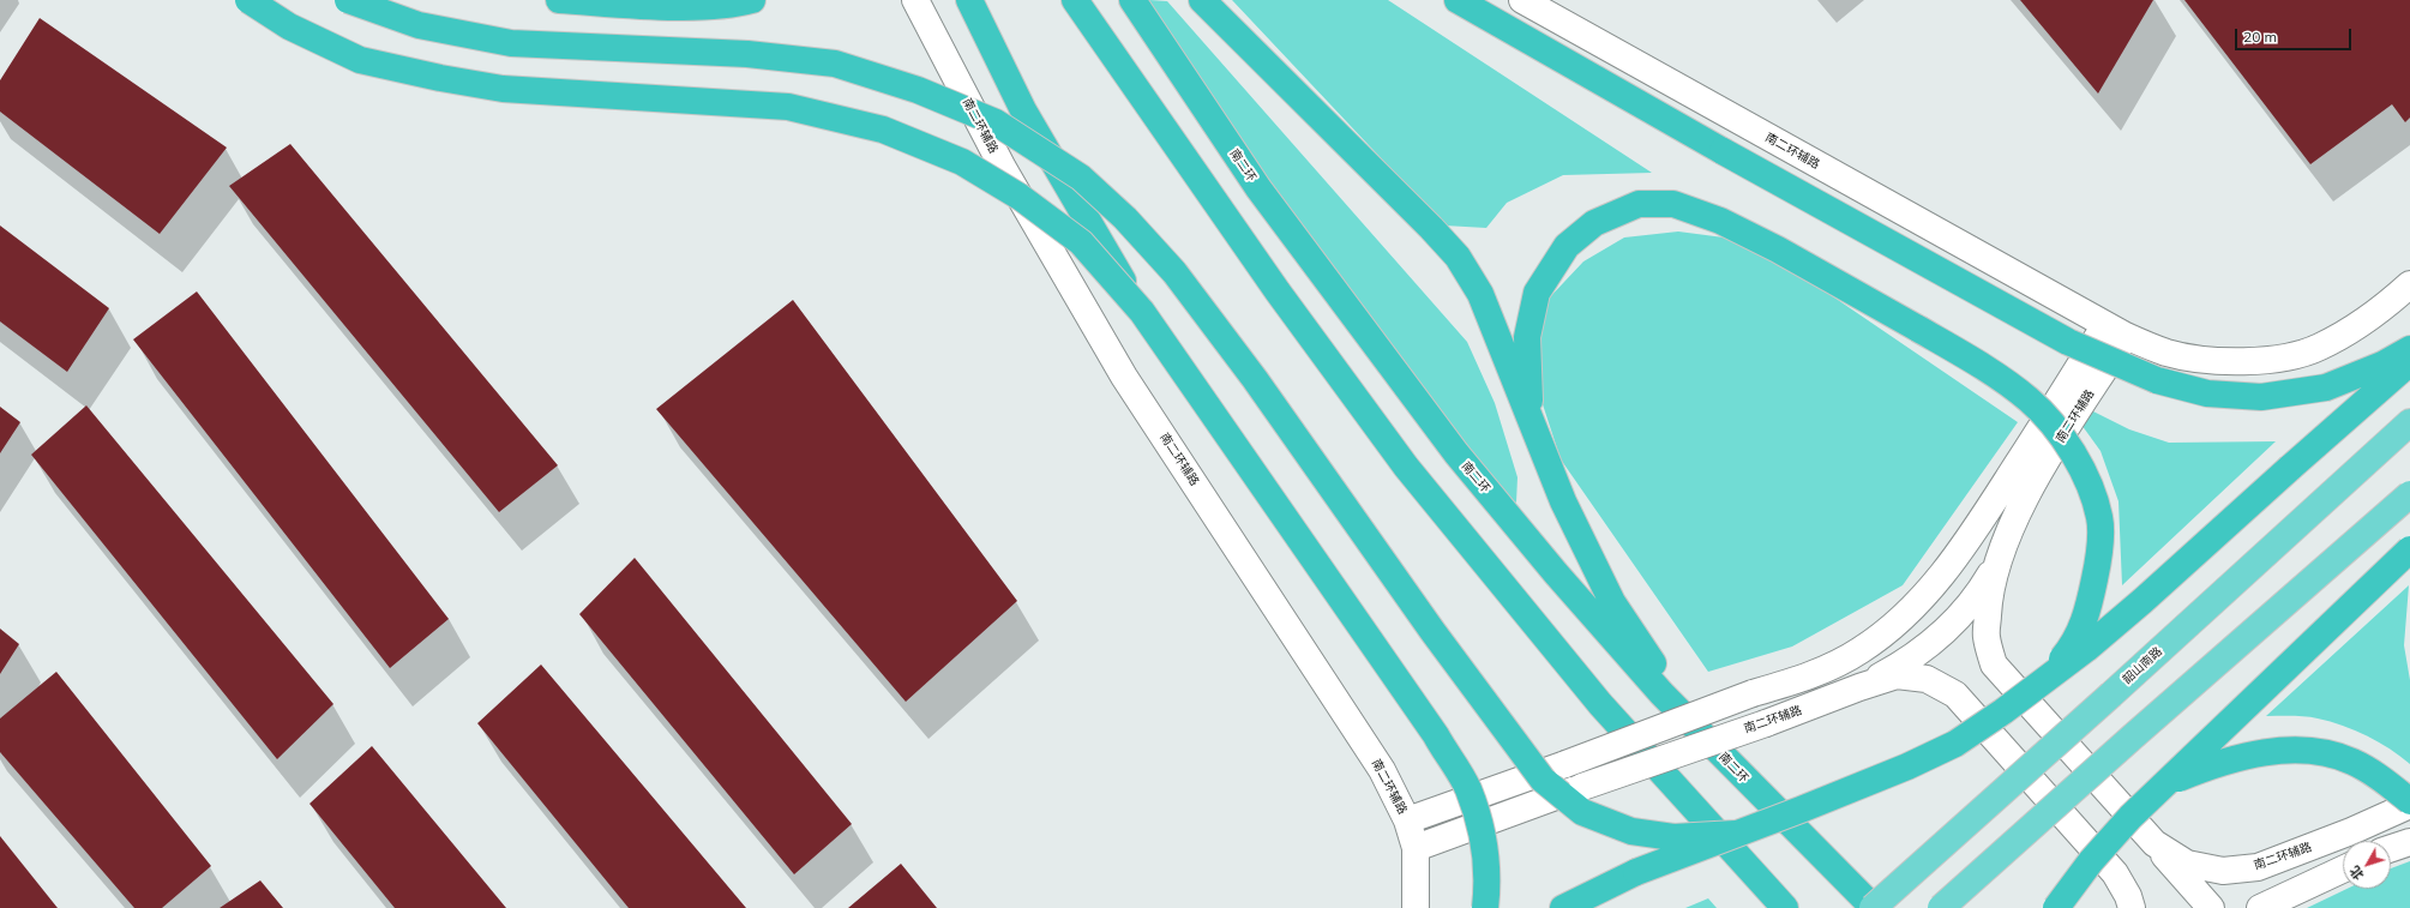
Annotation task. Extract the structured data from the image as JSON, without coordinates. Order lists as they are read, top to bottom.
{
  "streets": {
    "highway": ["南二环"],
    "main road": ["韶山南路"],
    "street": ["南二环辅路"]
  },
  "crossings": [
    ["南二环", "韶山南路"]
  ],
  "scale_bar": "20 m",
  "north": "bottom left"
}
